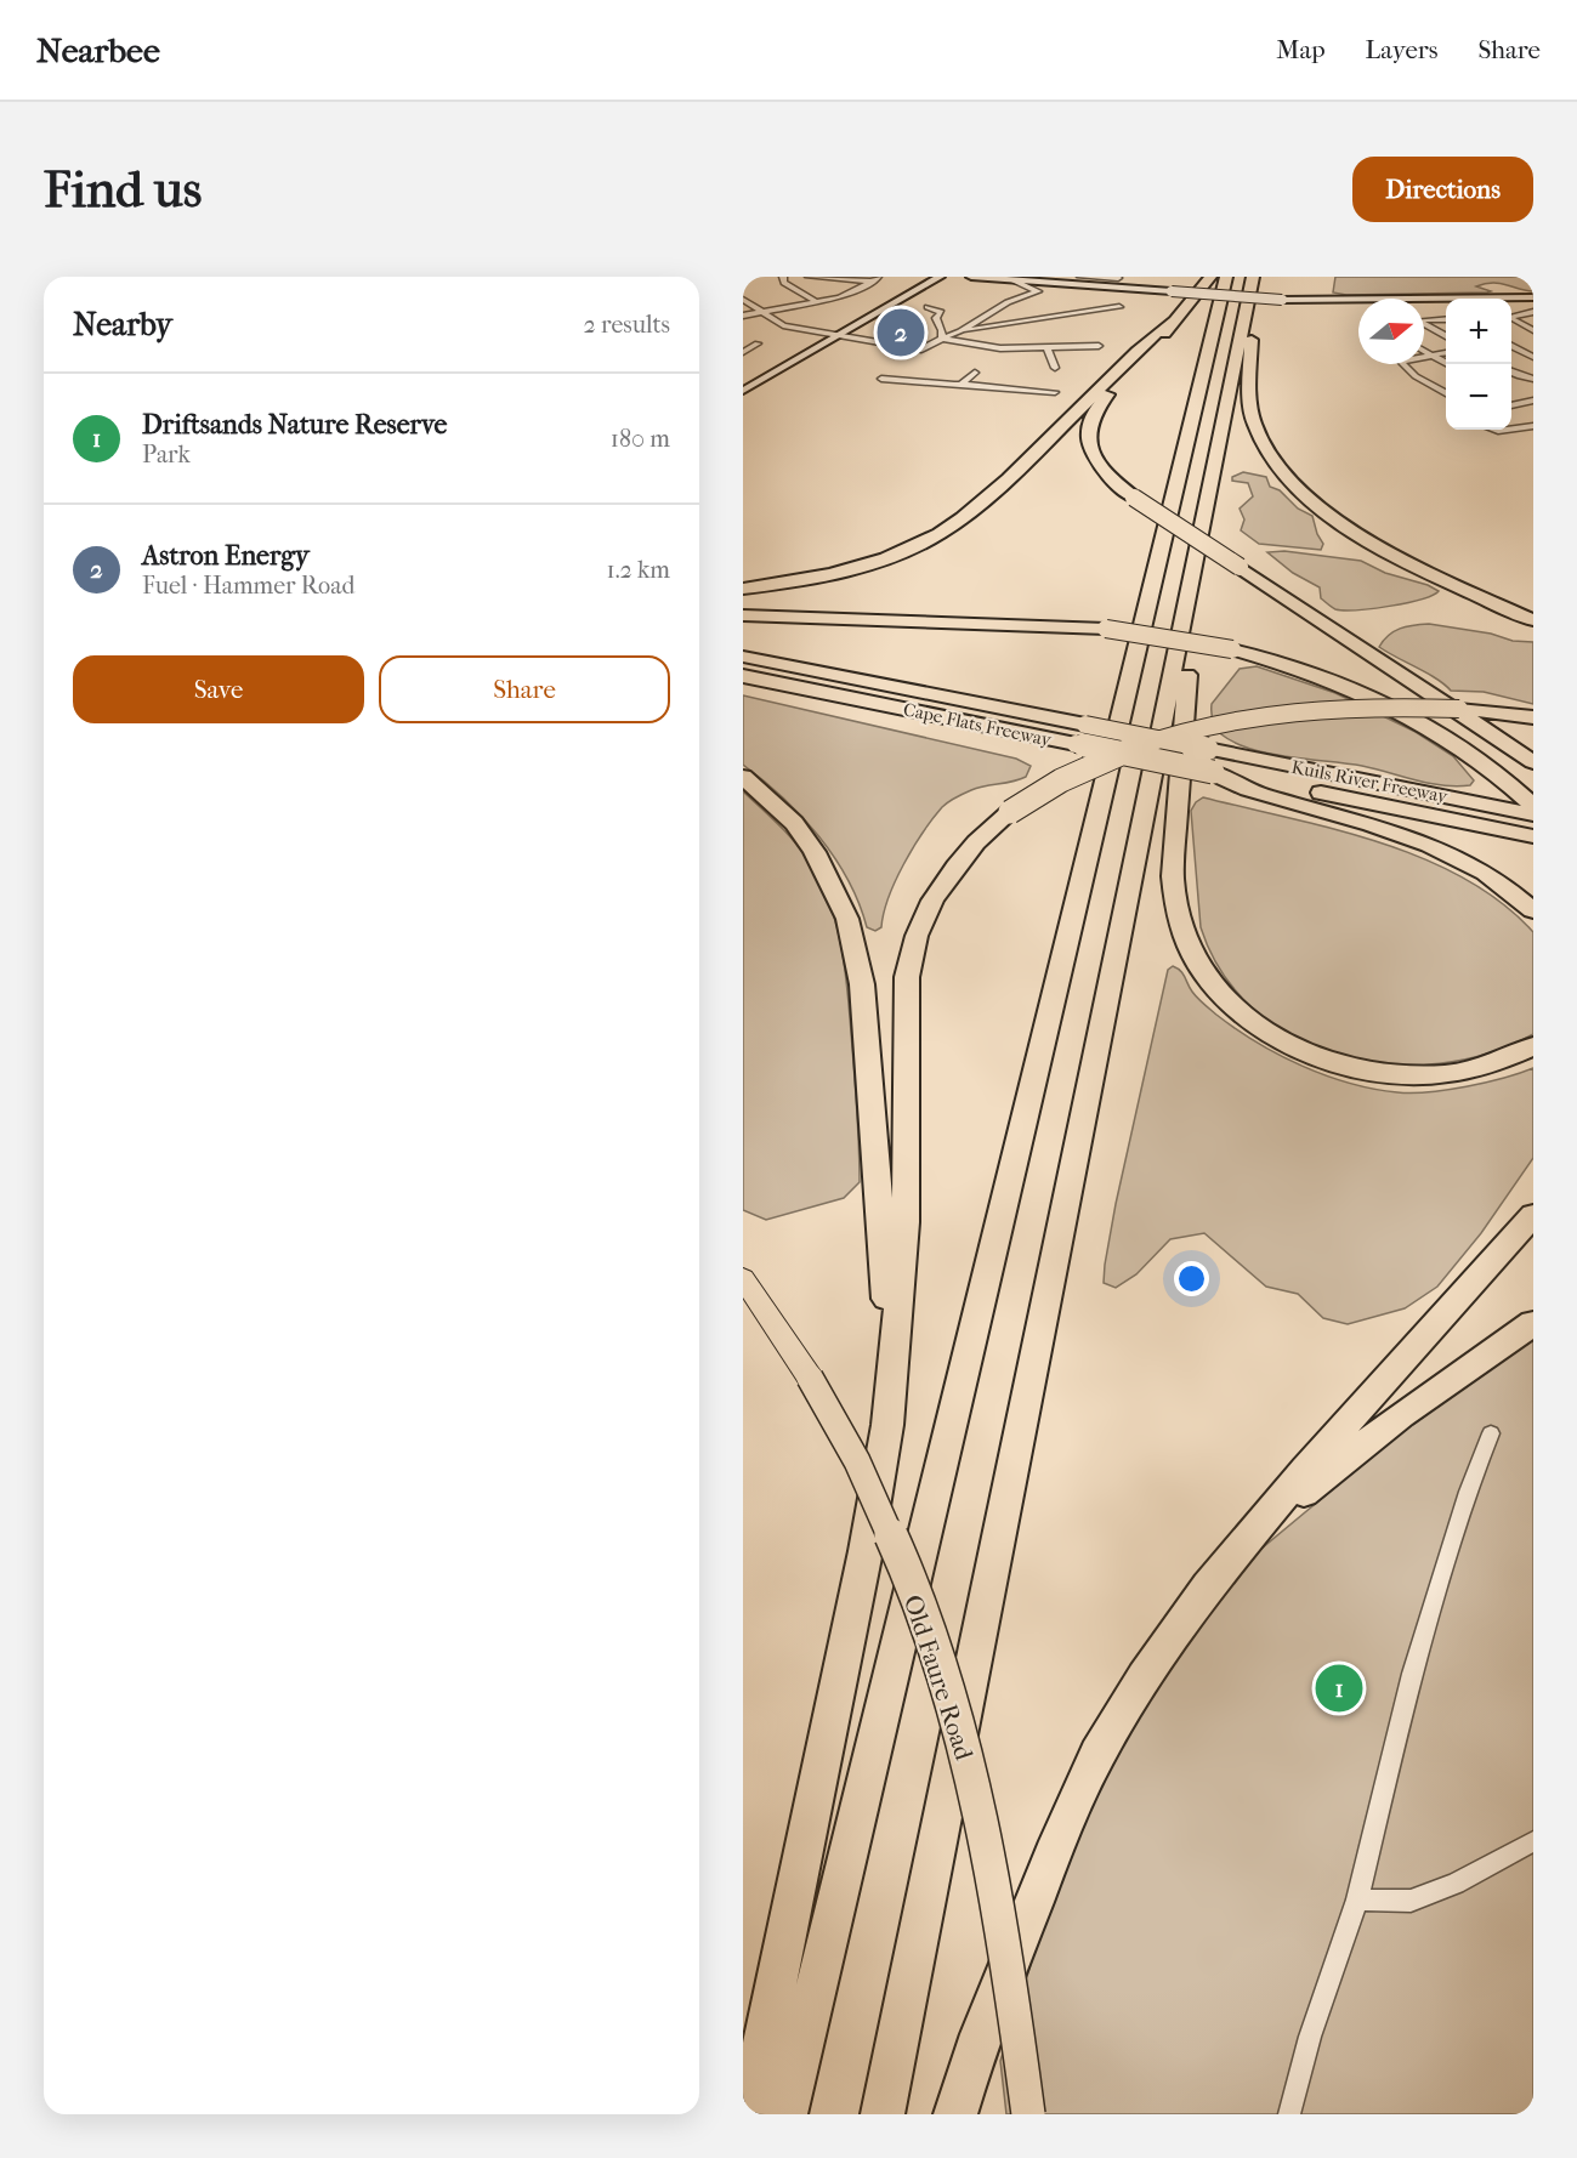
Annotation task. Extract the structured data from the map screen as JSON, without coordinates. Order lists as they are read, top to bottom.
{
  "streets": {
    "highway": ["Cape Flats Freeway", "Kuils River Freeway"],
    "main road": ["Old Faure Road"]
  },
  "crossings": [
    ["Cape Flats Freeway", "Kuils River Freeway"]
  ],
  "north": "right",
  "page": {
    "header": "Nearbee",
    "nav": ["Map", "Layers", "Share"],
    "buttons": [
      "Directions",
      ["Save", "Share"]
    ],
    "title": "Find us",
    "heading": ["Nearby", "2 results"],
    "map_buttons": ["+", "−"],
    "pins": ["2", "1"],
    "list": [
      {
        "mark": "1",
        "name": "Driftsands Nature Reserve",
        "note": "Park",
        "value": "180 m"
      },
      {
        "mark": "2",
        "name": "Astron Energy",
        "note": "Fuel · Hammer Road",
        "value": "1.2 km"
      }
    ]
  }
}
